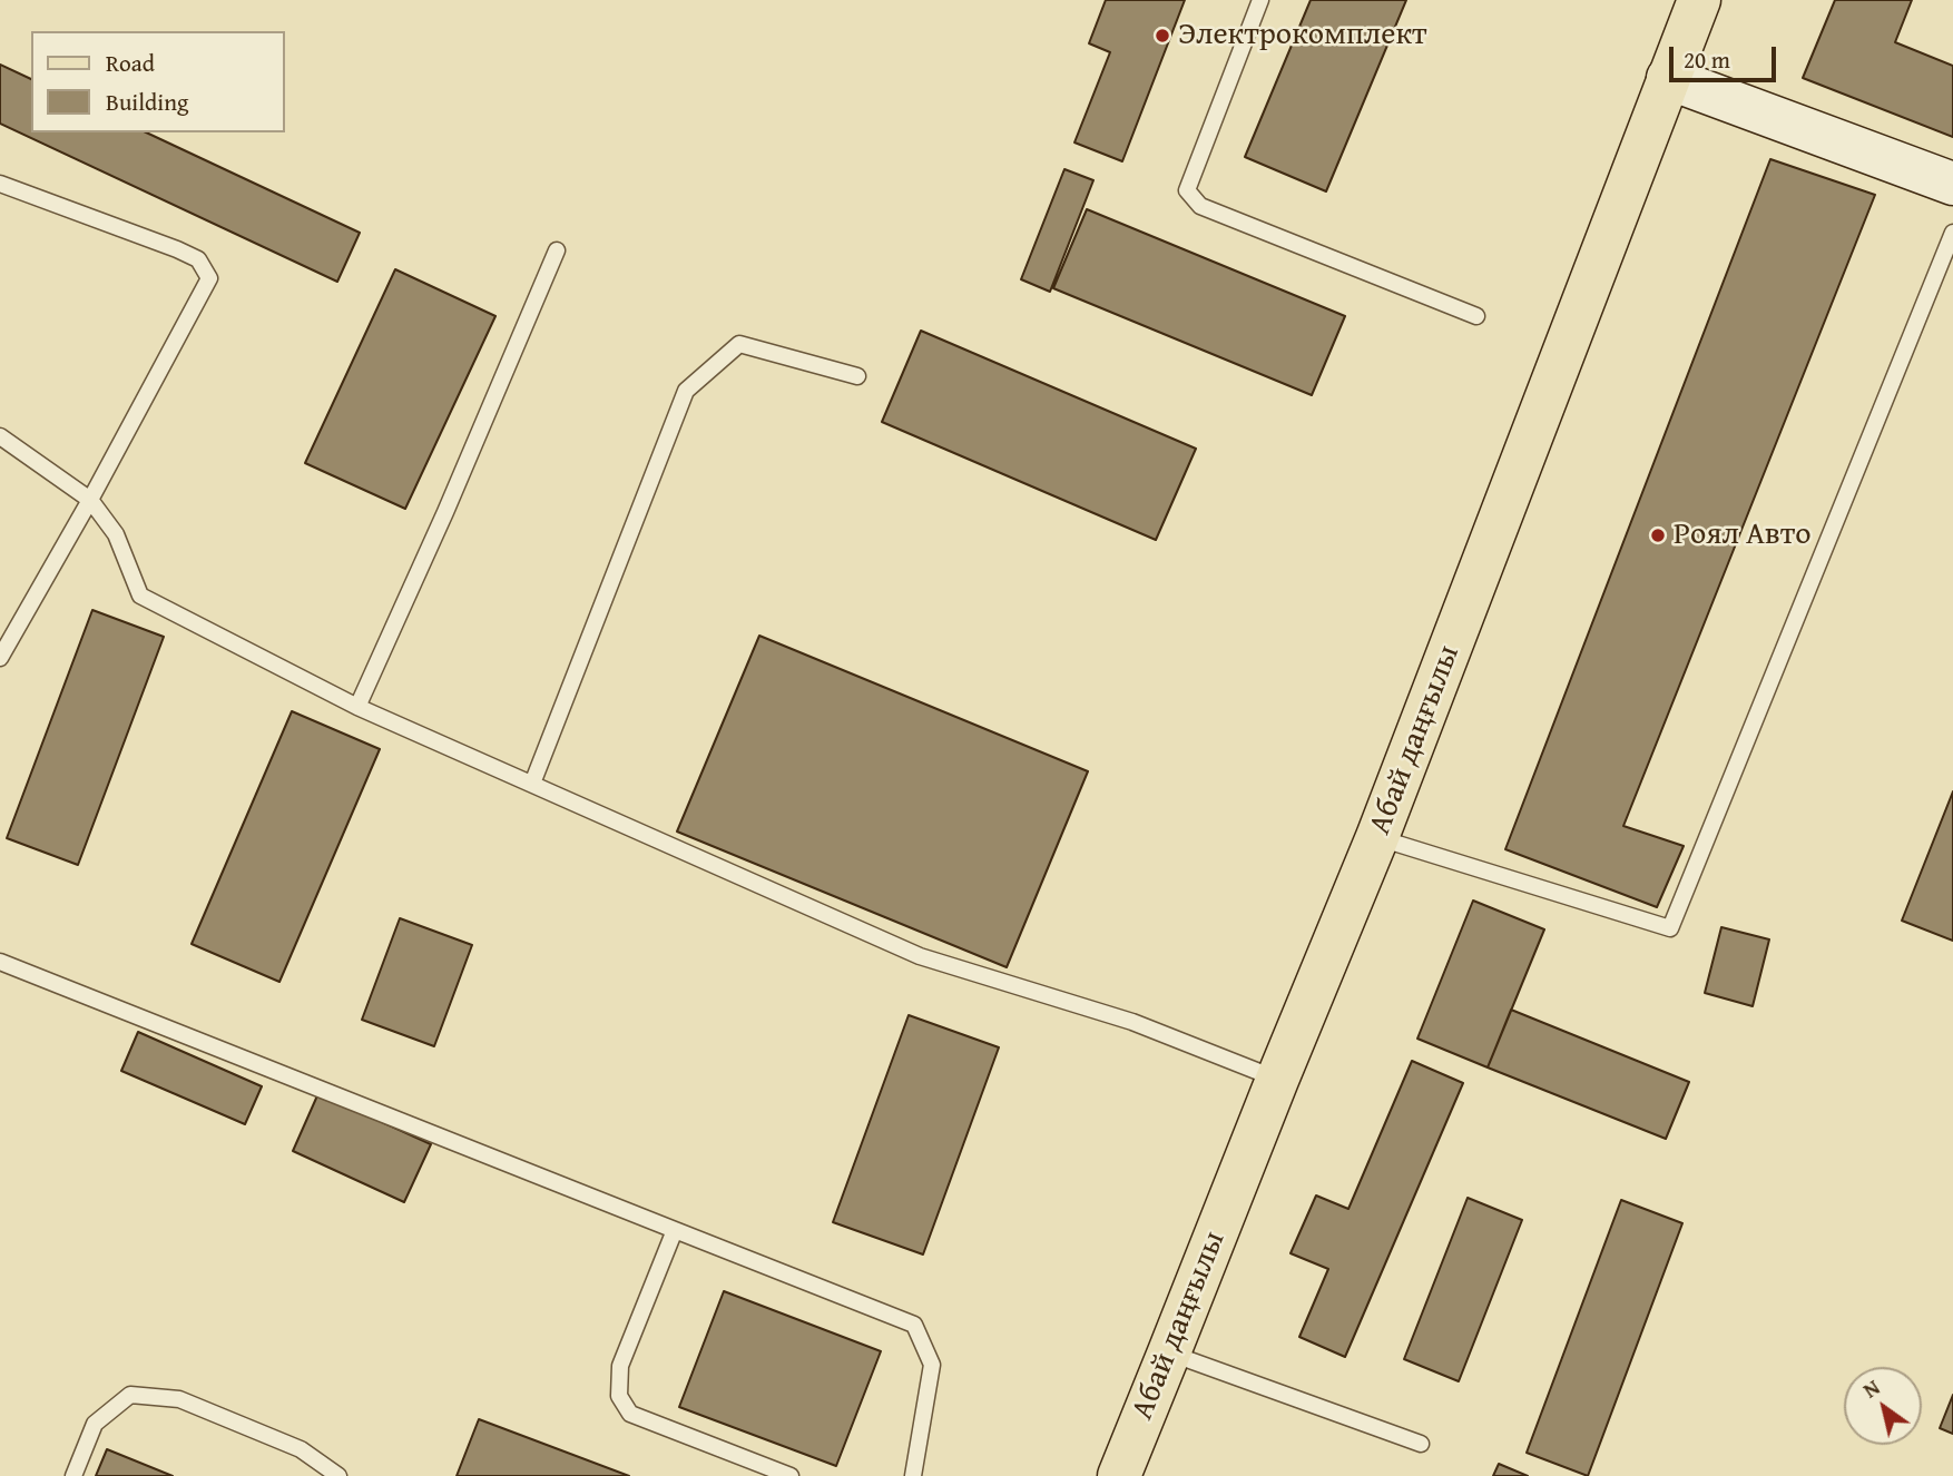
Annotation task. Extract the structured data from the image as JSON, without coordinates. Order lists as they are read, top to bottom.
{
  "streets": {
    "main road": ["Абай даңғылы"]
  },
  "places": ["Электрокомплект", "Роял Авто"],
  "legend": ["Road", "Building"],
  "scale_bar": "20 m",
  "north": "top left"
}
